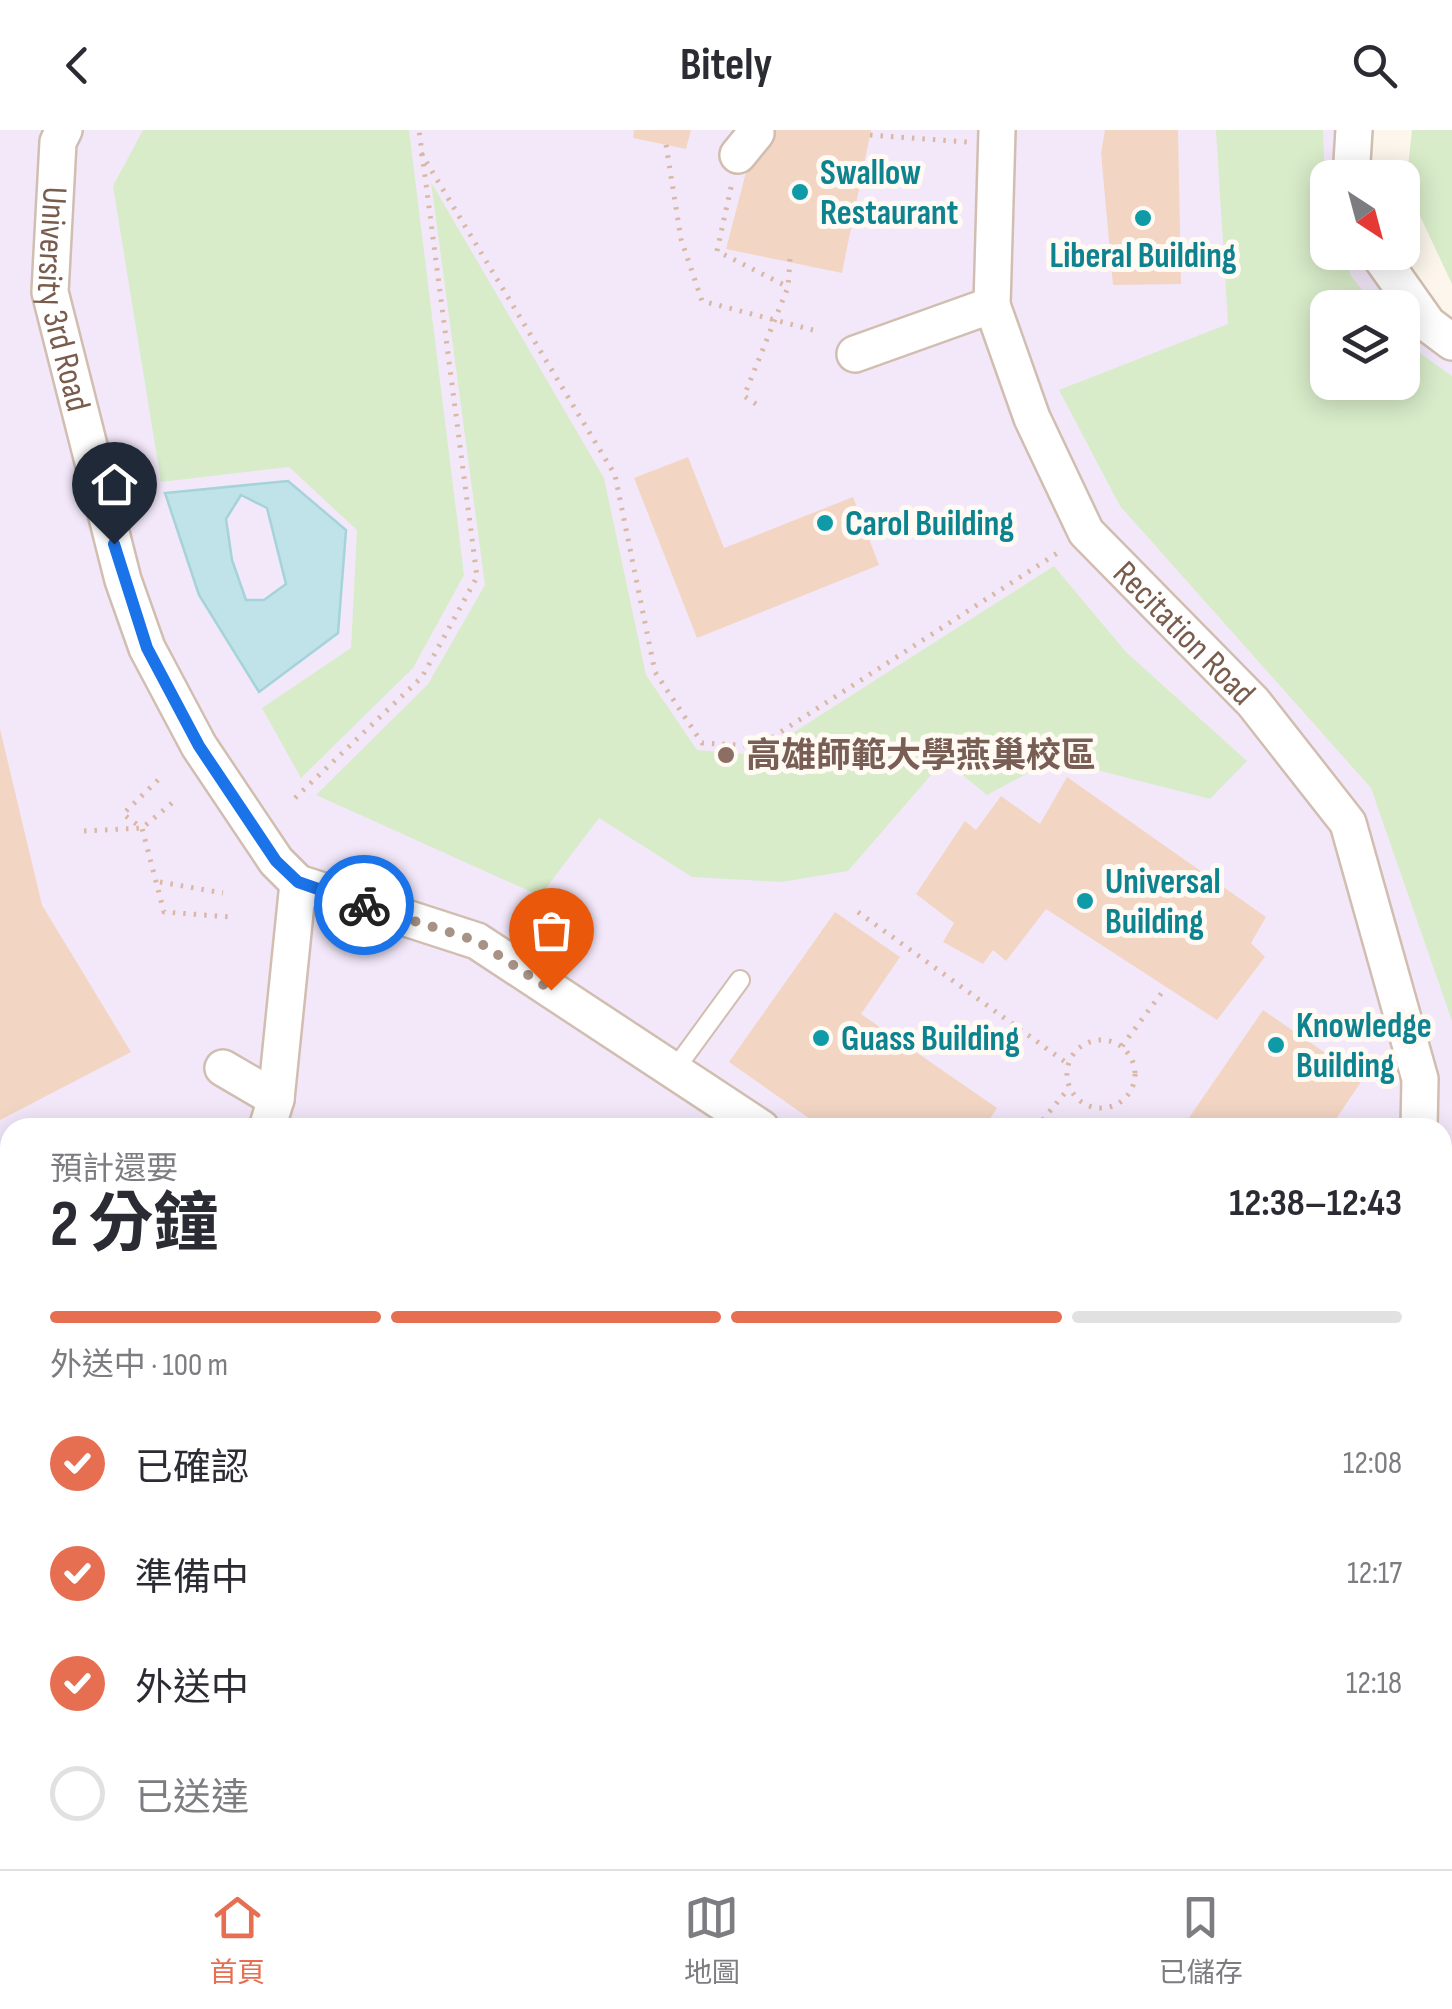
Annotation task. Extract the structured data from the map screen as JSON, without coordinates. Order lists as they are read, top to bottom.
{
  "streets": {
    "street": ["University 3rd Road", "Recitation Road"]
  },
  "places": [
    "Swallow Restaurant",
    "Liberal Building",
    "Carol Building",
    "高雄師範大學燕巢校區",
    "Universal Building",
    "Guass Building",
    "Knowledge Building"
  ],
  "north": "bottom right",
  "page": {
    "header": "Bitely",
    "heading": ["2 分鐘", "預計還要", "12:38–12:43"],
    "bar": "外送中 · 100 m",
    "list": [
      ["已確認", "12:08"],
      ["準備中", "12:17"],
      ["外送中", "12:18"],
      "已送達"
    ],
    "tabs": ["首頁", "地圖", "已儲存"]
  }
}
